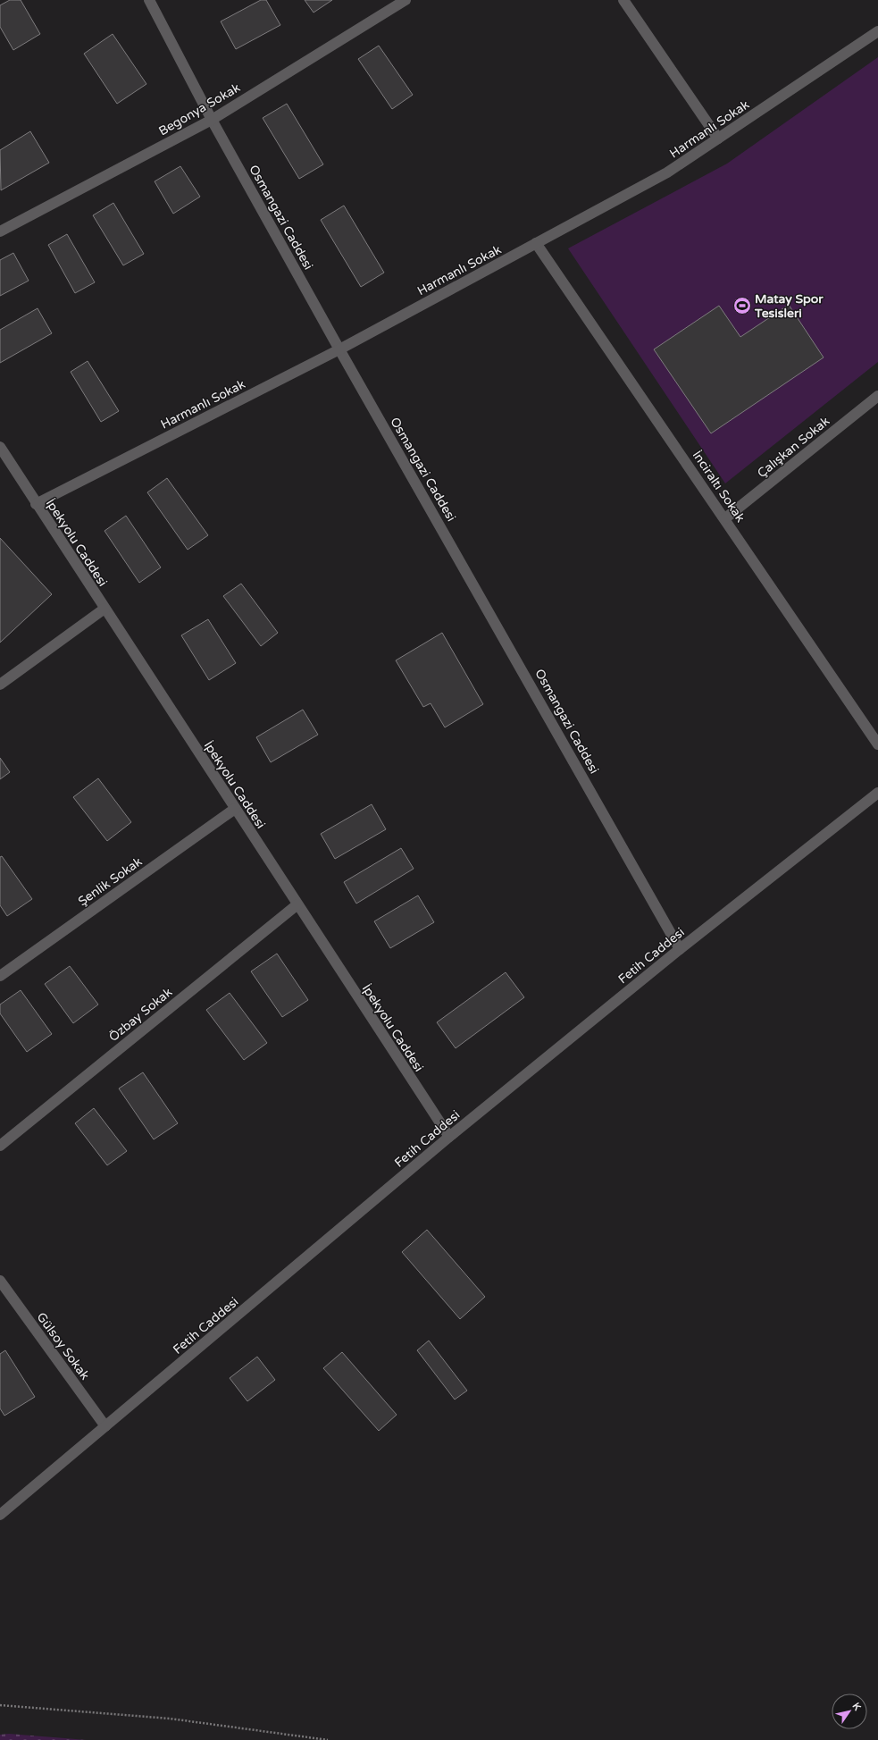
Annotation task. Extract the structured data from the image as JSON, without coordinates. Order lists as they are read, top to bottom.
{
  "streets": {
    "street": [
      "Begonya Sokak",
      "Harmanlı Sokak",
      "Osmangazi Caddesi",
      "Çalışkan Sokak",
      "İnciraltı Sokak",
      "İpekyolu Caddesi",
      "Şenlik Sokak",
      "Fetih Caddesi",
      "Özbay Sokak",
      "Gülsoy Sokak"
    ]
  },
  "crossings": [
    ["Begonya Sokak", "Osmangazi Caddesi"],
    ["Harmanlı Sokak", "Osmangazi Caddesi"],
    ["Harmanlı Sokak", "İnciraltı Sokak"],
    ["Harmanlı Sokak", "İpekyolu Caddesi"],
    ["Osmangazi Caddesi", "Fetih Caddesi"],
    ["Çalışkan Sokak", "İnciraltı Sokak"],
    ["İpekyolu Caddesi", "Şenlik Sokak"],
    ["İpekyolu Caddesi", "Fetih Caddesi"],
    ["İpekyolu Caddesi", "Özbay Sokak"],
    ["Fetih Caddesi", "Gülsoy Sokak"]
  ],
  "places": {
    "sports": ["Matay Spor Tesisleri"]
  },
  "north": "top right"
}
